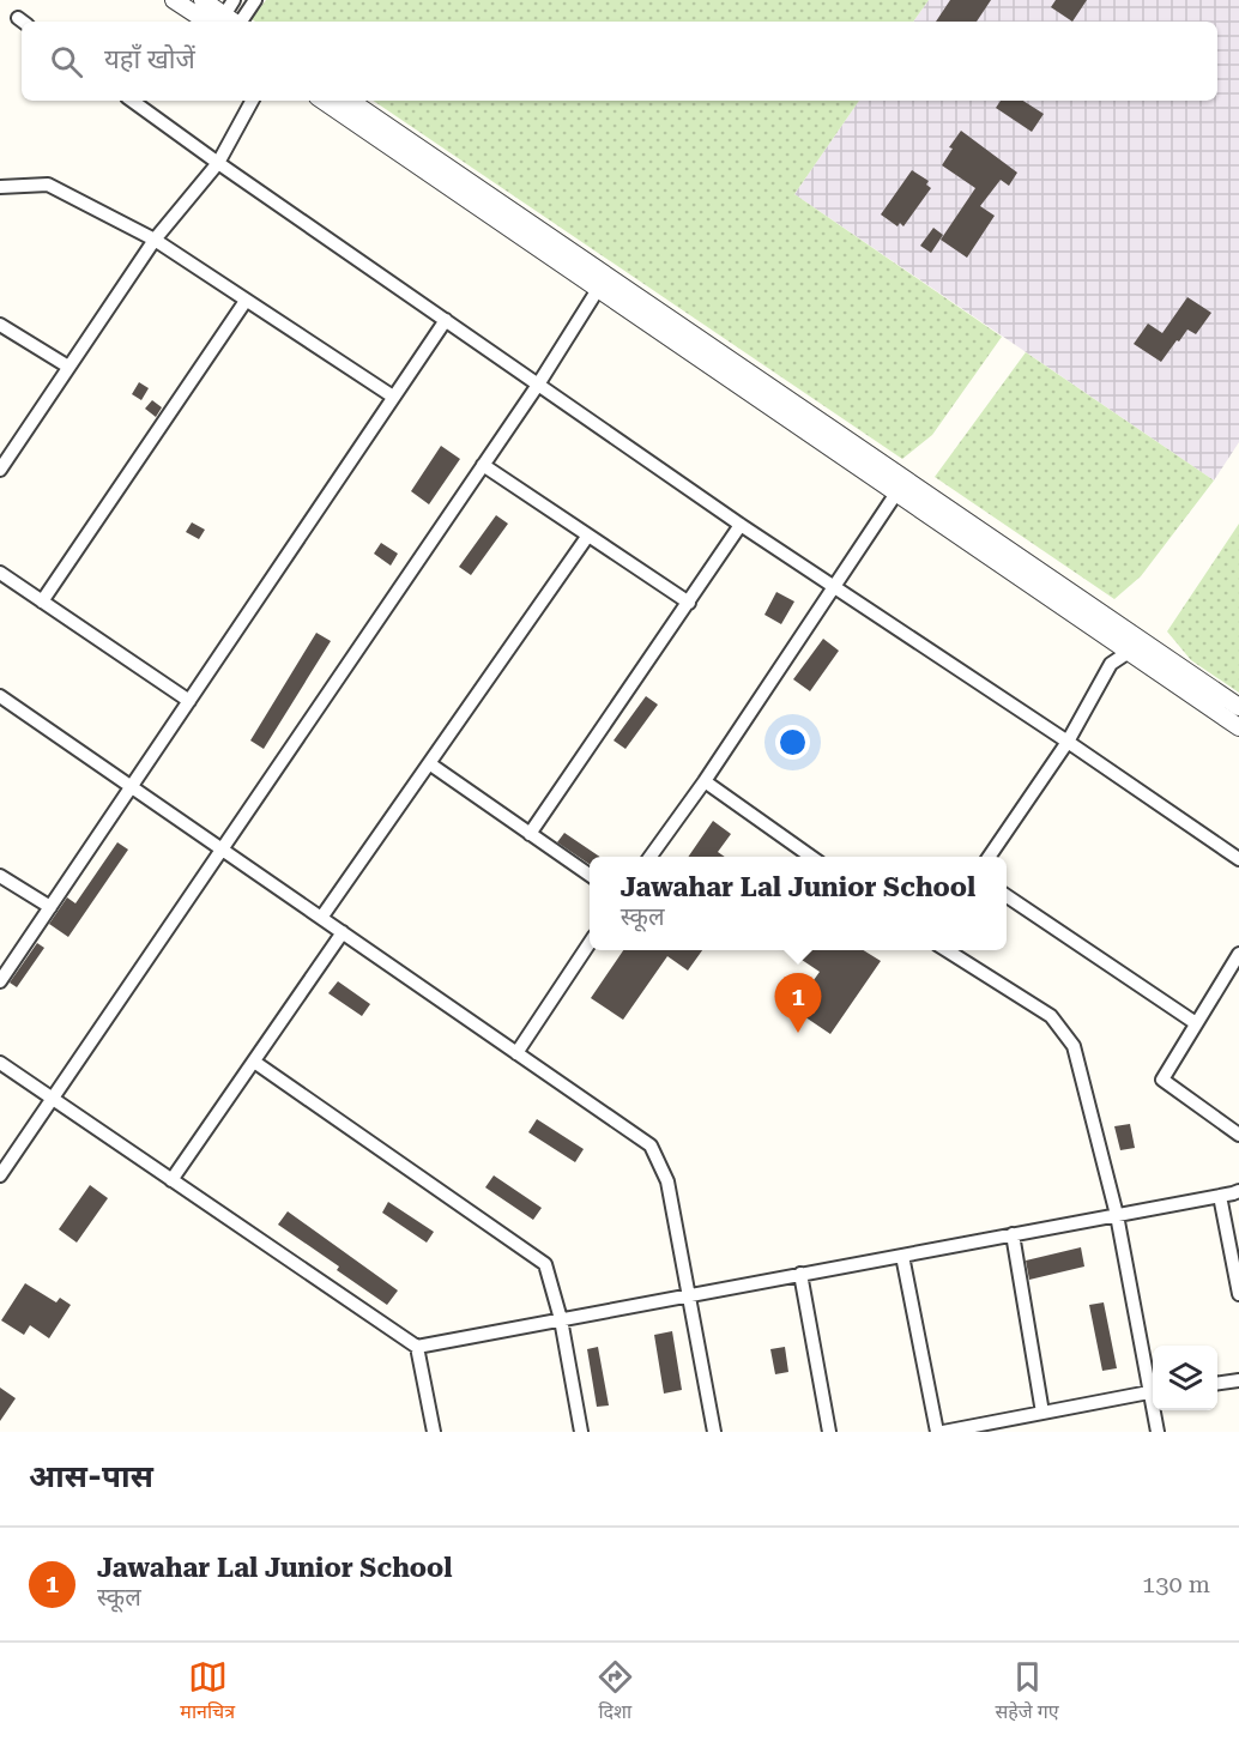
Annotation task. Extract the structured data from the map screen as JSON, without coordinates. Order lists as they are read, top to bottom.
{
  "page": {
    "search": "यहाँ खोजें",
    "popup": ["Jawahar Lal Junior School", "स्कूल"],
    "pins": "1",
    "heading": "आस-पास",
    "list": [
      {
        "mark": "1",
        "name": "Jawahar Lal Junior School",
        "note": "स्कूल",
        "value": "130 m"
      }
    ],
    "nav": ["मानचित्र", "दिशा", "सहेजे गए"]
  }
}
